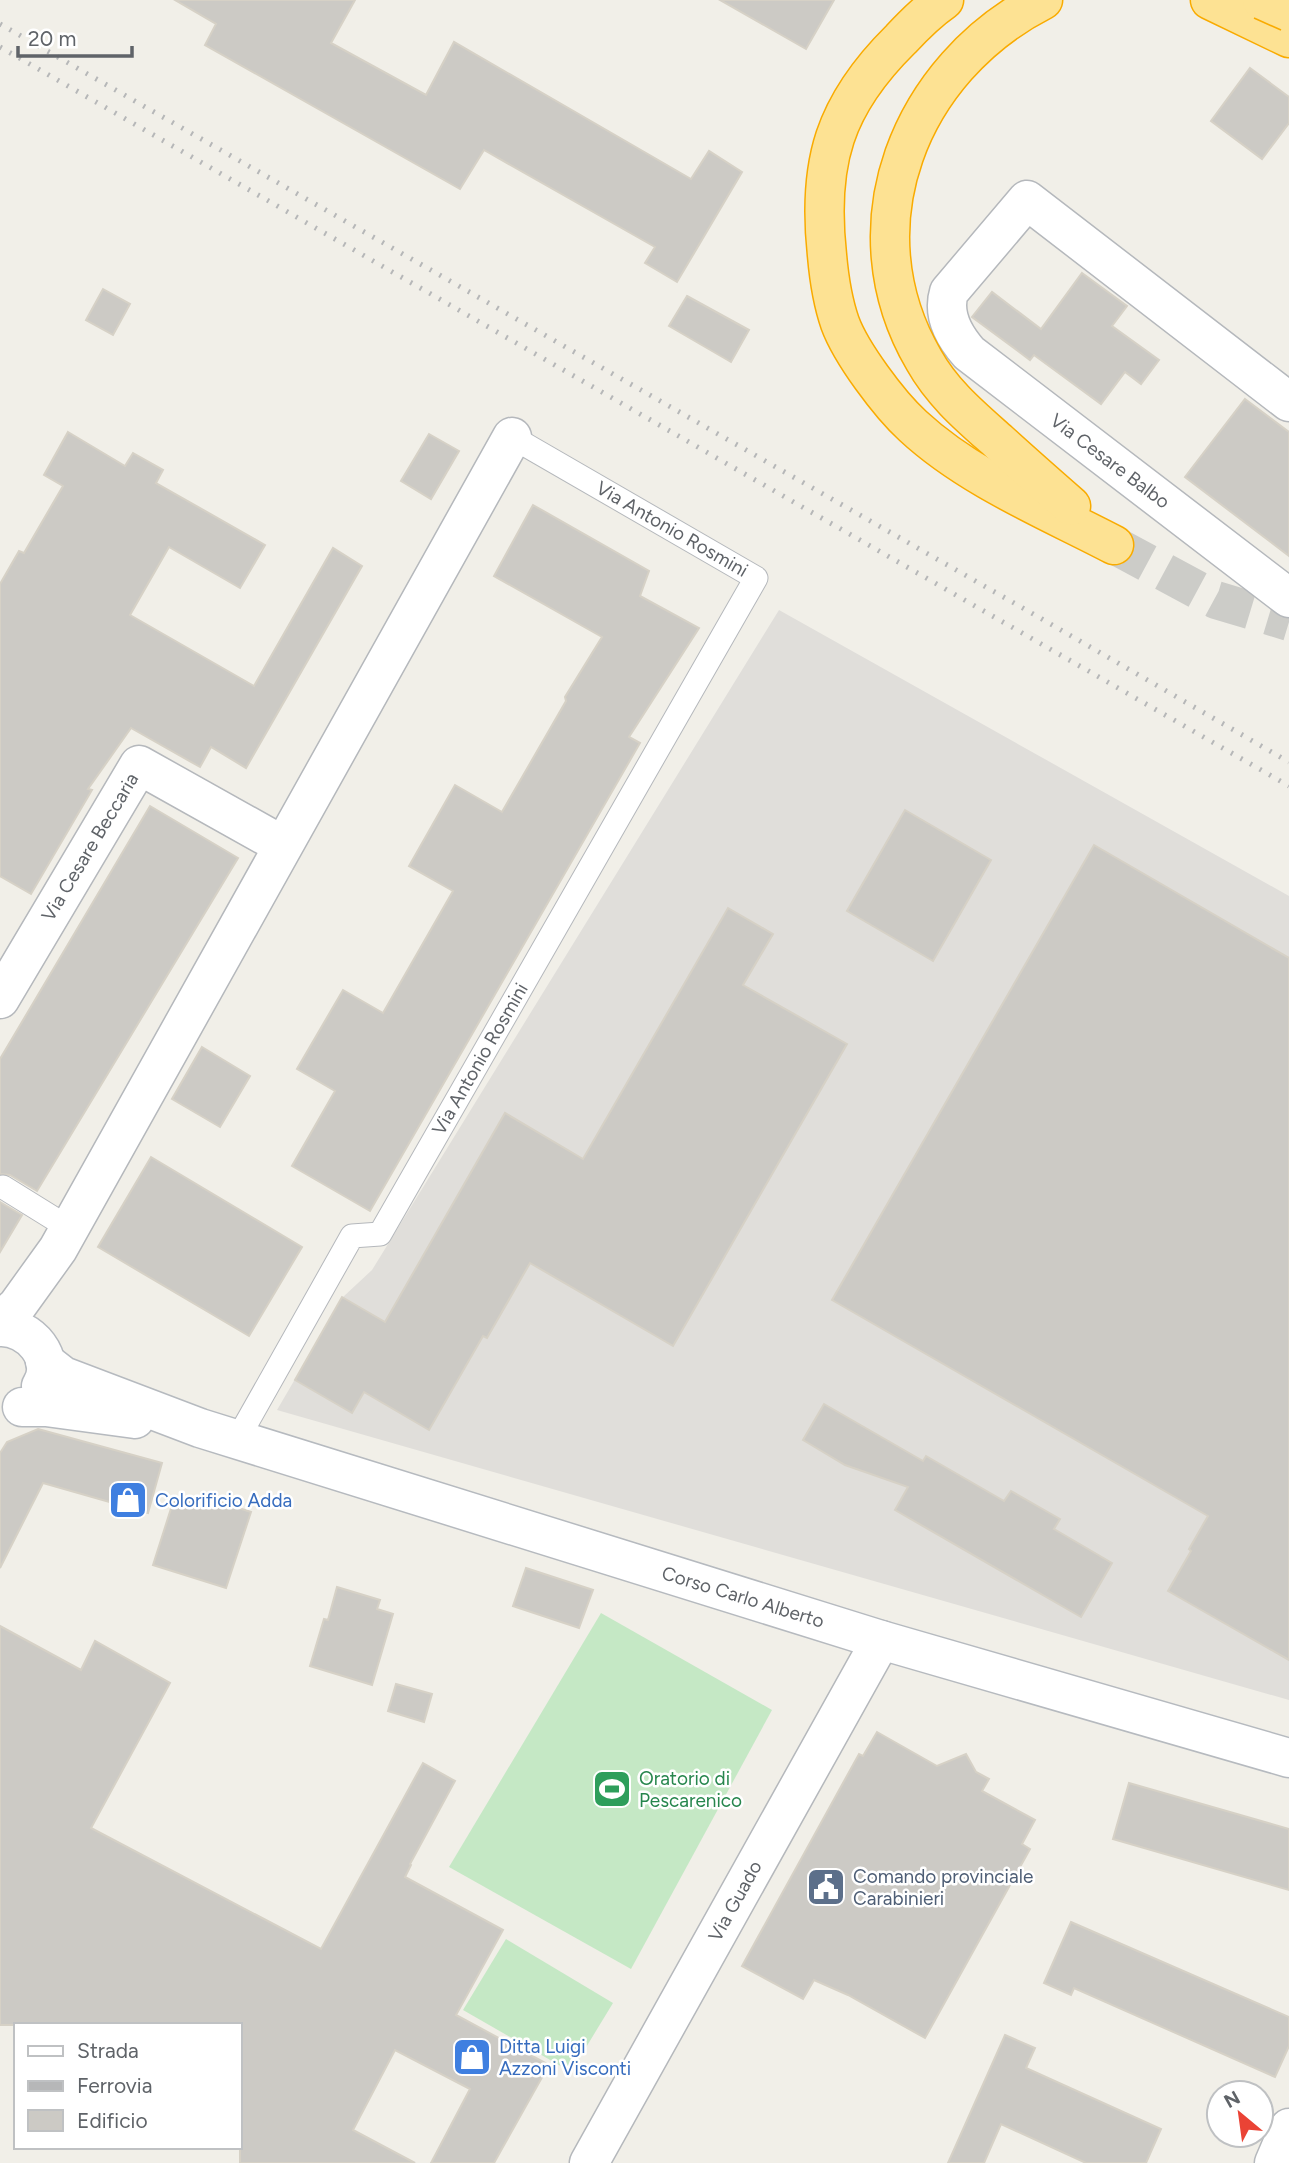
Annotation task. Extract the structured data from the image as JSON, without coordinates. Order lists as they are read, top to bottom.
{
  "streets": {
    "street": [
      "Via Cesare Balbo",
      "Via Antonio Rosmini",
      "Via Cesare Beccaria",
      "Corso Carlo Alberto",
      "Via Guado"
    ]
  },
  "crossings": [
    ["Via Antonio Rosmini", "Via Cesare Beccaria"],
    ["Via Antonio Rosmini", "Corso Carlo Alberto"],
    ["Corso Carlo Alberto", "Via Guado"]
  ],
  "places": {
    "shop": ["Colorificio Adda", "Ditta Luigi Azzoni Visconti"],
    "sports": ["Oratorio di Pescarenico"],
    "public building": ["Comando provinciale Carabinieri"]
  },
  "legend": ["Strada", "Ferrovia", "Edificio"],
  "scale_bar": "20 m",
  "north": "top left"
}
